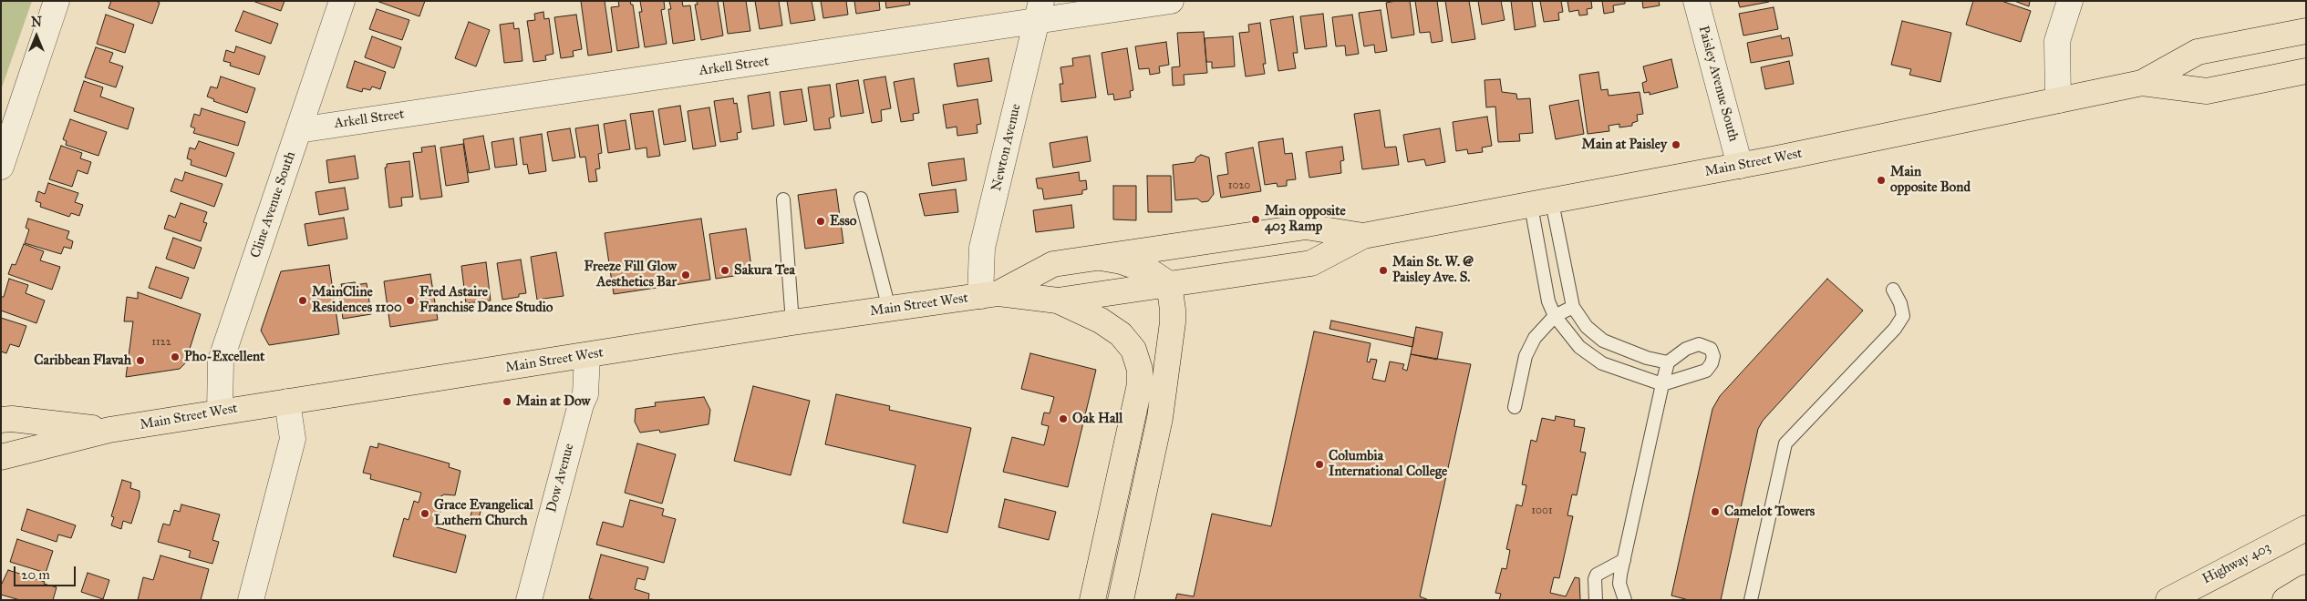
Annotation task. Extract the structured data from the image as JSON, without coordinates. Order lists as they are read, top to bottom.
{
  "streets": {
    "main road": ["Main Street West", "Highway 403"],
    "street": [
      "Arkell Street",
      "Paisley Avenue South",
      "Newton Avenue",
      "Cline Avenue South",
      "Dow Avenue"
    ]
  },
  "crossings": [
    ["Arkell Street", "Newton Avenue"],
    ["Arkell Street", "Cline Avenue South"],
    ["Paisley Avenue South", "Main Street West"],
    ["Newton Avenue", "Main Street West"],
    ["Main Street West", "Cline Avenue South"],
    ["Main Street West", "Dow Avenue"]
  ],
  "places": [
    "Main at Paisley",
    "Main opposite Bond",
    "Main opposite 403 Ramp",
    "Esso",
    "Sakura Tea",
    "Main St. W. @ Paisley Ave. S.",
    "Freeze Fill Glow Aesthetics Bar",
    "MainCline Residences 1100",
    "Fred Astaire Franchise Dance Studio",
    "Pho-Excellent",
    "Caribbean Flavah",
    "Main at Dow",
    "Oak Hall",
    "Columbia International College",
    "Camelot Towers",
    "Grace Evangelical Luthern Church"
  ],
  "house_numbers": ["1020", "1122", "1001"],
  "scale_bar": "20 m",
  "north": "top"
}
